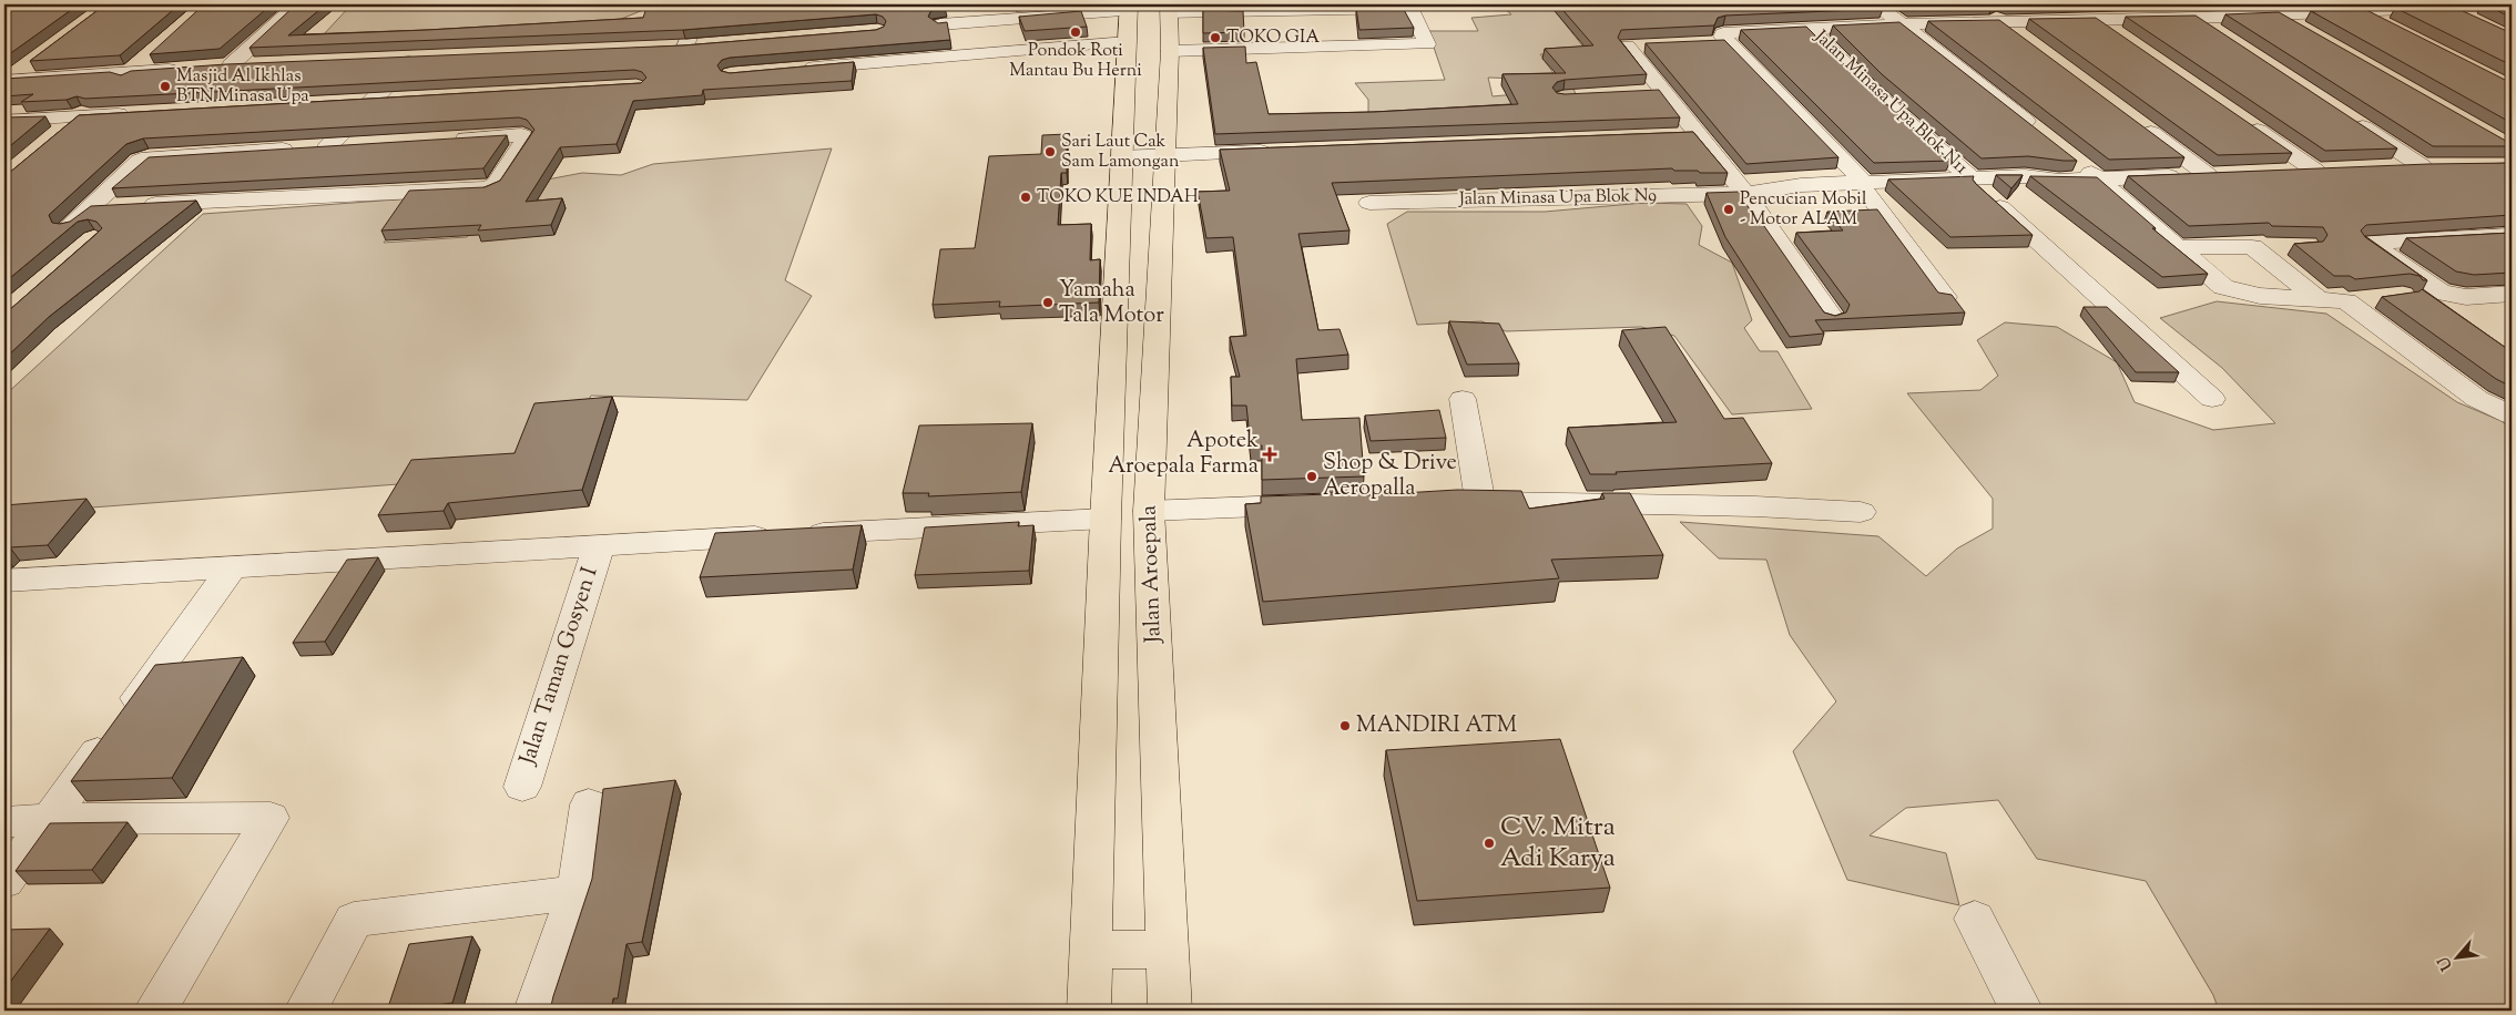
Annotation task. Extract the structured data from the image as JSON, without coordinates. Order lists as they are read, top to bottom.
{
  "streets": {
    "main road": ["Jalan Aroepala"],
    "street": ["Jalan Minasa Upa Blok N11", "Jalan Minasa Upa Blok N9", "Jalan Taman Gosyen I"]
  },
  "crossings": [
    ["Jalan Minasa Upa Blok N11", "Jalan Minasa Upa Blok N9"]
  ],
  "places": {
    "other": [
      "Pondok Roti Mantau Bu Herni",
      "TOKO GIA",
      "Masjid Al Ikhlas BTN Minasa Upa",
      "Sari Laut Cak Sam Lamongan",
      "TOKO KUE INDAH",
      "Pencucian Mobil - Motor ALAM",
      "Yamaha Tala Motor",
      "Shop & Drive Aeropalla",
      "MANDIRI ATM",
      "CV. Mitra Adi Karya"
    ],
    "health": ["Apotek Aroepala Farma"]
  },
  "north": "bottom left"
}
